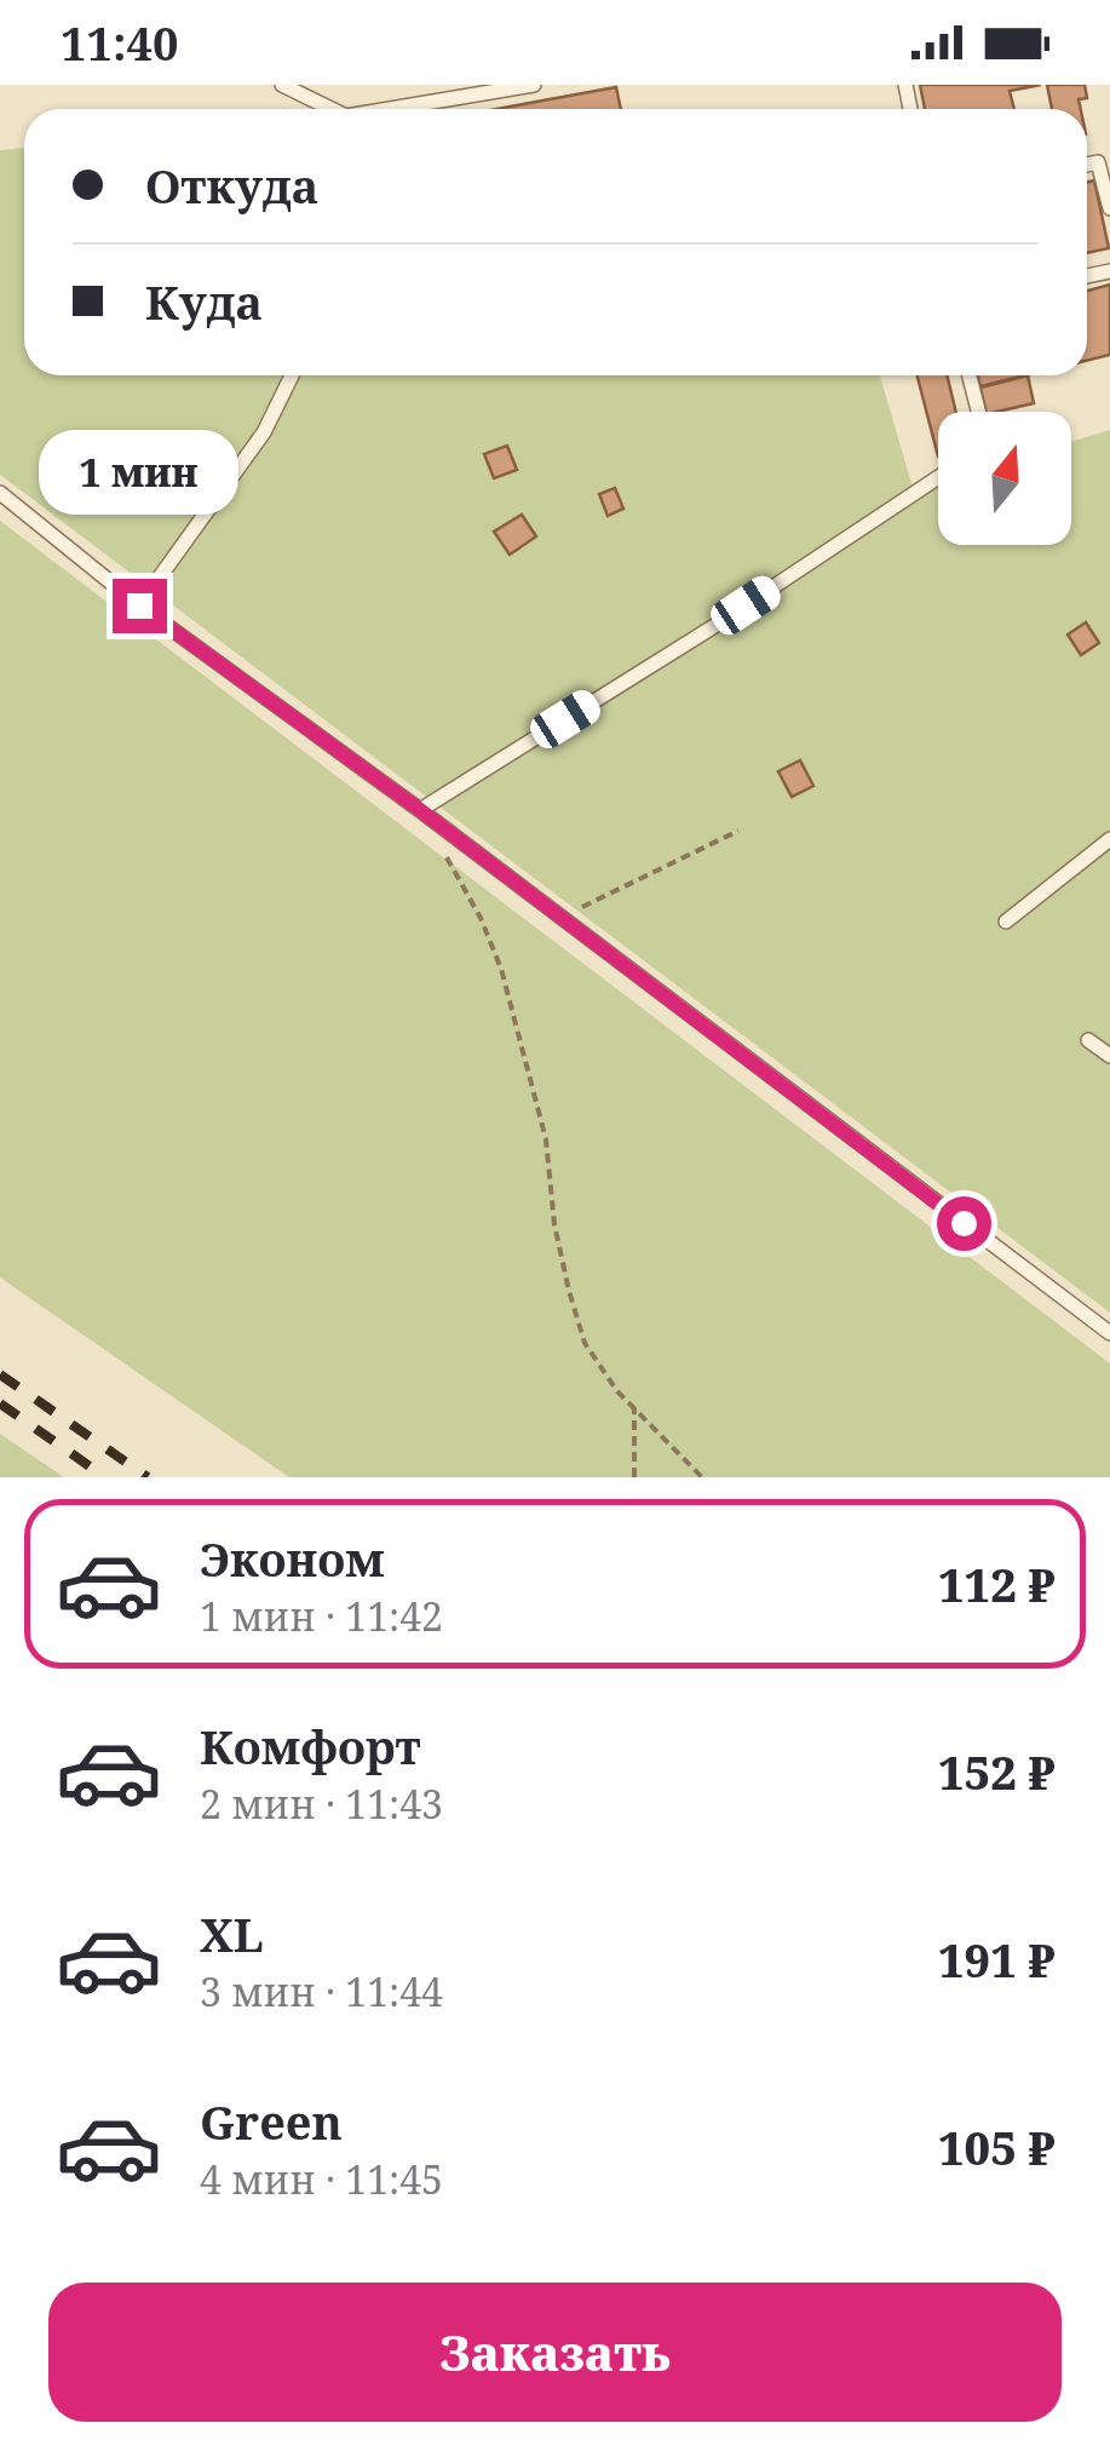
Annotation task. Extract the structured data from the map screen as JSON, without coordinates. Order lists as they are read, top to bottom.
{
  "north": "top",
  "page": {
    "status": "11:40",
    "banner": ["Откуда", "Куда"],
    "bubble": "1 мин",
    "list": [
      {
        "name": "Эконом",
        "note": "1 мин · 11:42",
        "value": "112 ₽"
      },
      {
        "name": "Комфорт",
        "note": "2 мин · 11:43",
        "value": "152 ₽"
      },
      {
        "name": "XL",
        "note": "3 мин · 11:44",
        "value": "191 ₽"
      },
      {
        "name": "Green",
        "note": "4 мин · 11:45",
        "value": "105 ₽"
      }
    ],
    "buttons": "Заказать"
  }
}
